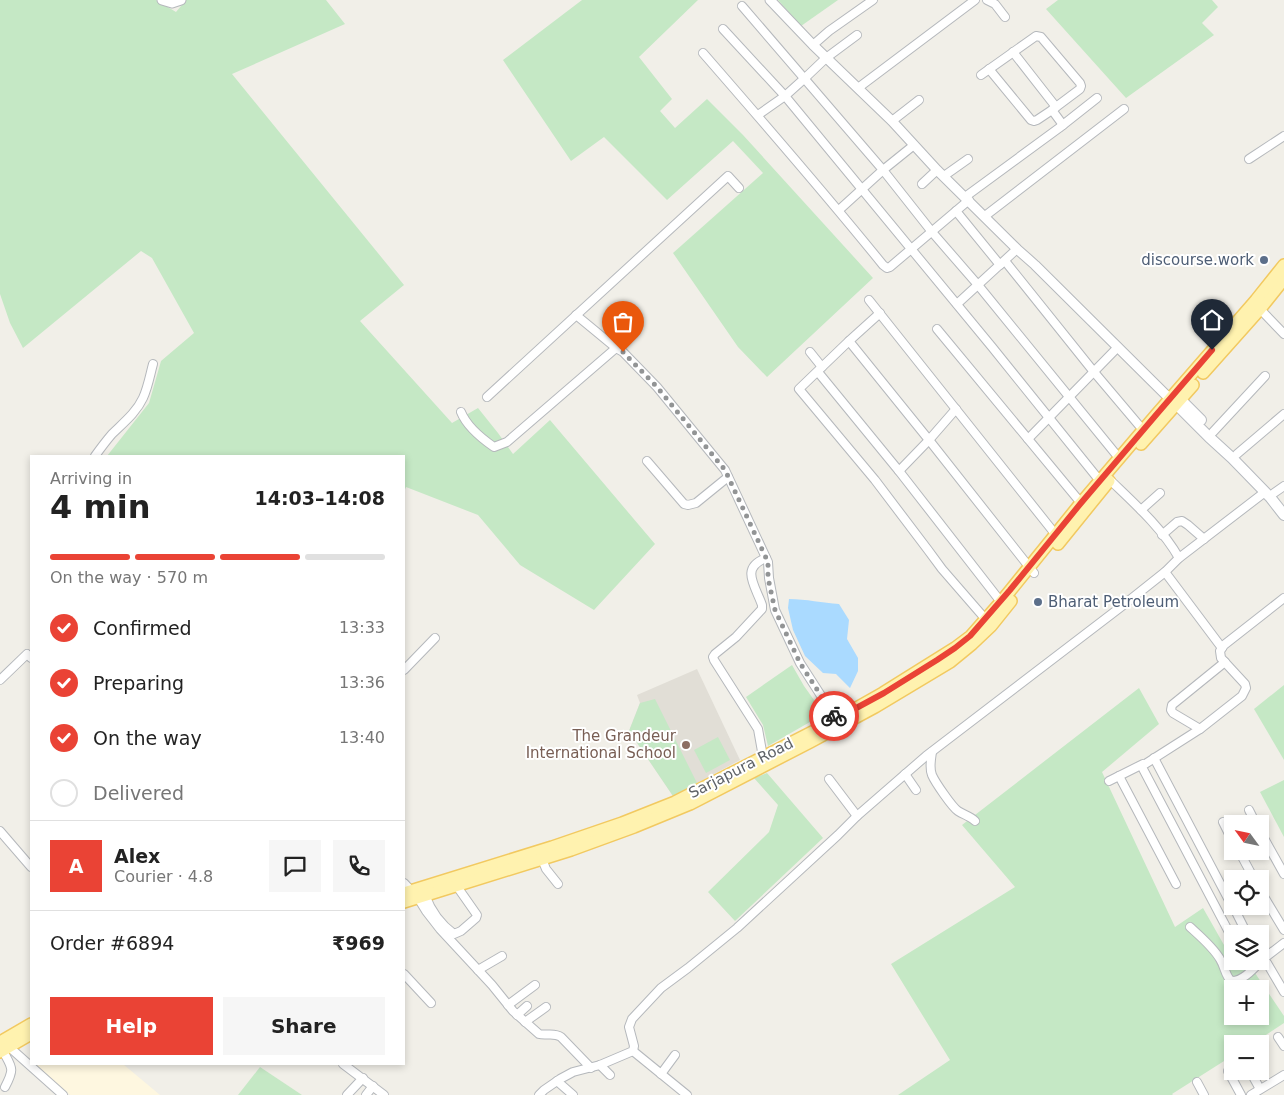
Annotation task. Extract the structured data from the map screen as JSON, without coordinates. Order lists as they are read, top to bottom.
{
  "streets": {
    "main road": ["Sarjapura Road"]
  },
  "places": ["discourse.work", "Bharat Petroleum", "The Grandeur International School"],
  "north": "top left",
  "page": {
    "heading": ["4 min", "Arriving in", "14:03–14:08"],
    "panel": [
      "Alex",
      "Courier · 4.8",
      "Order #6894",
      "₹969"
    ],
    "bar": "On the way · 570 m",
    "list": [
      ["Confirmed", "13:33"],
      ["Preparing", "13:36"],
      ["On the way", "13:40"],
      "Delivered"
    ],
    "map_buttons": ["+", "−"],
    "round": "A",
    "buttons": ["Help", "Share"]
  }
}
